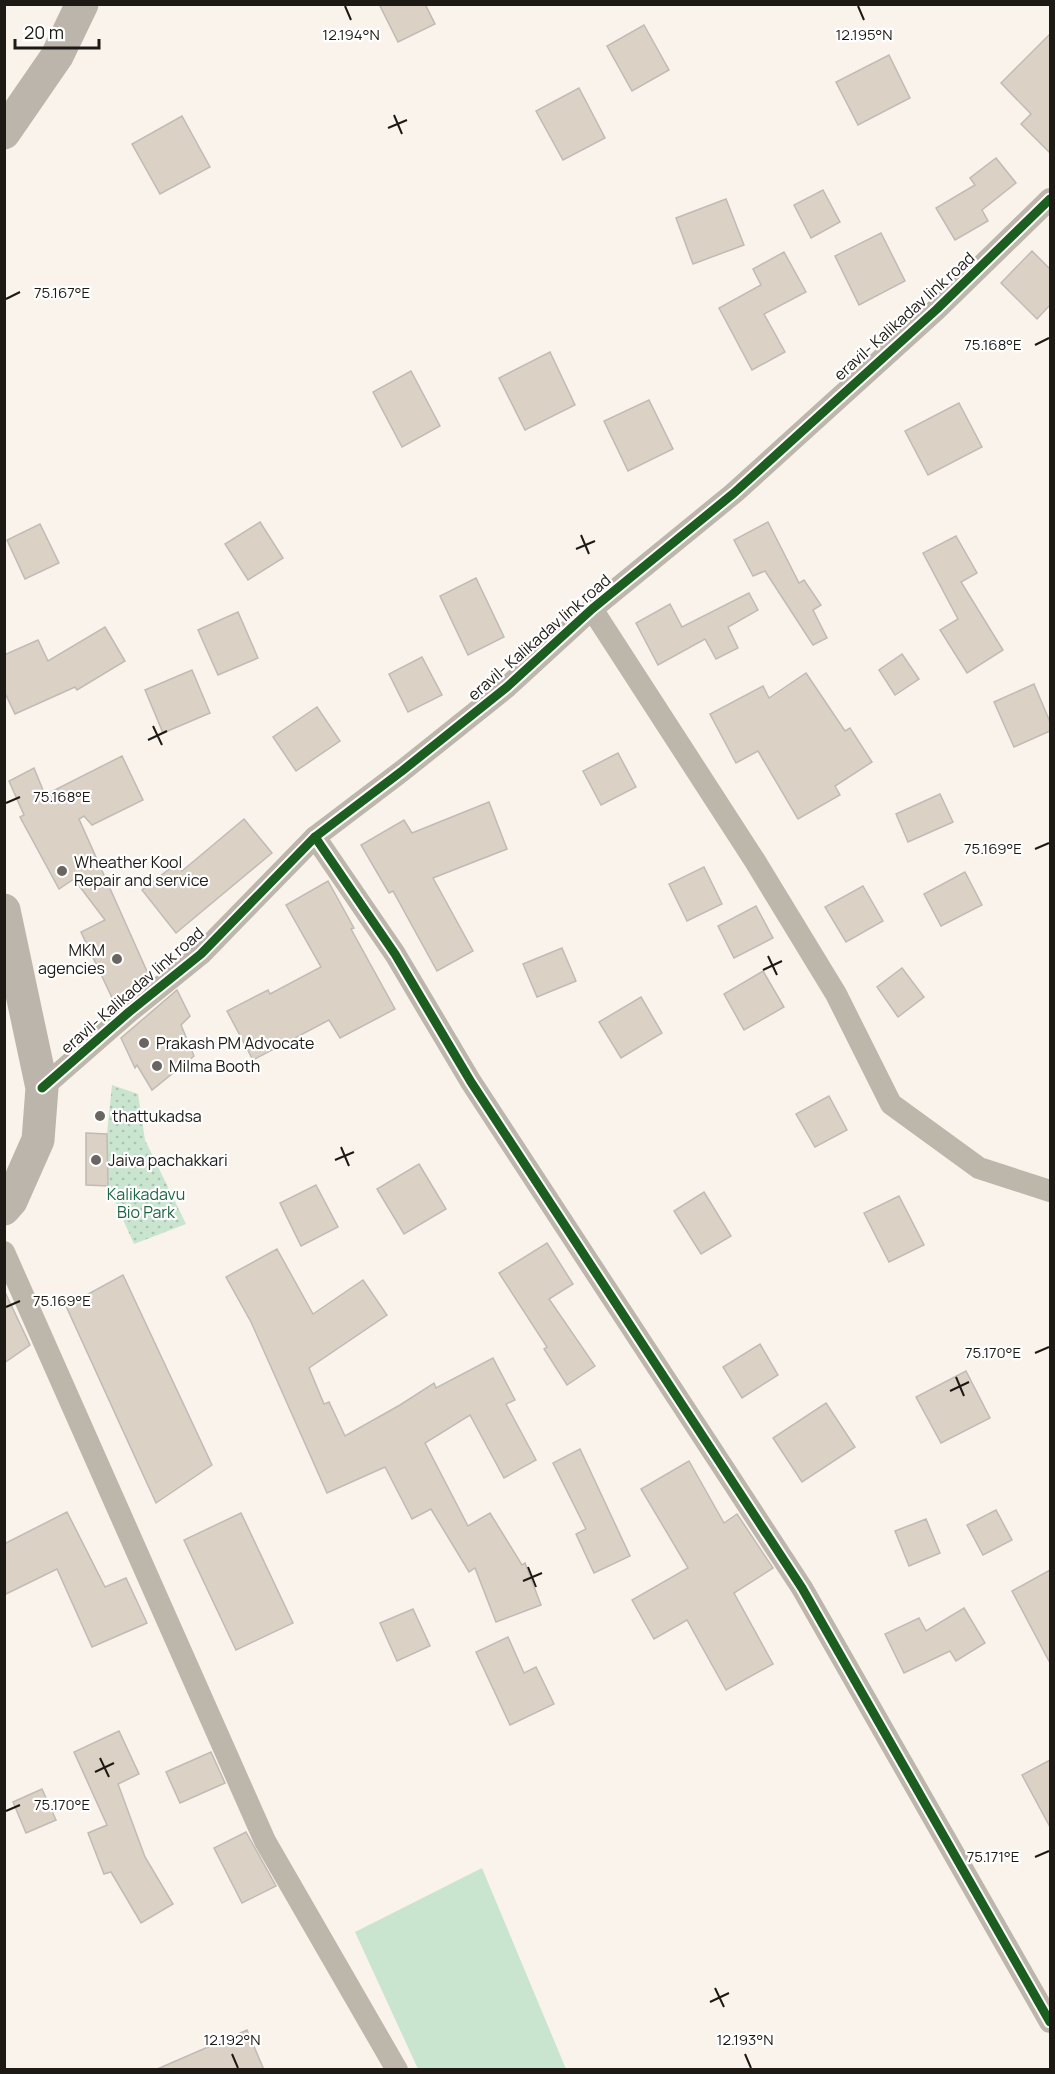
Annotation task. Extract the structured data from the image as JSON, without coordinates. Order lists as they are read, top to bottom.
{
  "streets": {
    "street": ["eravil- Kalikadav link road"]
  },
  "parks": ["Kalikadavu Bio Park"],
  "places": [
    "Wheather Kool Repair and service",
    "MKM agencies",
    "Prakash PM Advocate",
    "Milma Booth",
    "thattukadsa",
    "Jaiva pachakkari"
  ],
  "scale_bar": "20 m",
  "coordinates": [
    "12.194°N",
    "12.195°N",
    "75.167°E",
    "75.168°E",
    "75.169°E",
    "75.170°E",
    "75.171°E",
    "12.192°N",
    "12.193°N"
  ]
}
